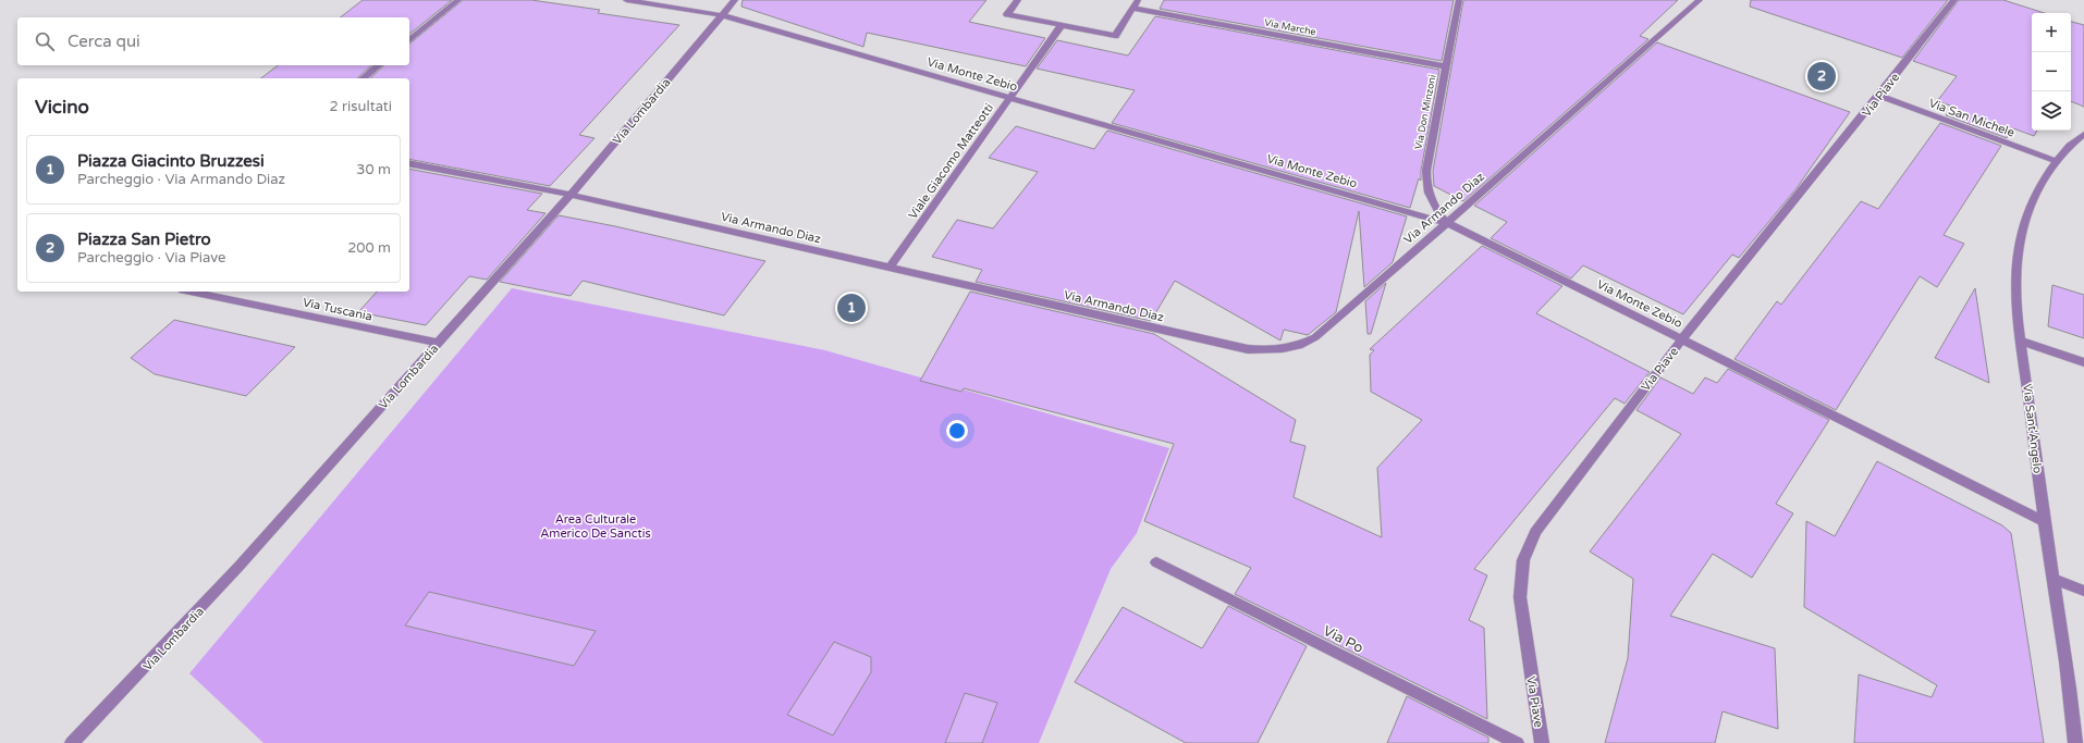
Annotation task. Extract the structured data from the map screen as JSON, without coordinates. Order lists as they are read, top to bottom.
{
  "streets": {
    "street": [
      "Via Marche",
      "Via Monte Zebio",
      "Via Piave",
      "Via Lombardia",
      "Via Don Minzoni",
      "Via San Michele",
      "Viale Giacomo Matteotti",
      "Via Armando Diaz",
      "Via Tuscania",
      "Via Sant'Angelo",
      "Via Po"
    ]
  },
  "crossings": [
    ["Via Marche", "Via Don Minzoni"],
    ["Via Monte Zebio", "Via Piave"],
    ["Via Monte Zebio", "Via Lombardia"],
    ["Via Monte Zebio", "Via Don Minzoni"],
    ["Via Monte Zebio", "Viale Giacomo Matteotti"],
    ["Via Monte Zebio", "Via Armando Diaz"],
    ["Via Monte Zebio", "Via Sant'Angelo"],
    ["Via Piave", "Via San Michele"],
    ["Via Lombardia", "Via Armando Diaz"],
    ["Via Lombardia", "Via Tuscania"],
    ["Via Don Minzoni", "Via Armando Diaz"],
    ["Via San Michele", "Via Sant'Angelo"],
    ["Viale Giacomo Matteotti", "Via Armando Diaz"]
  ],
  "parks": ["Area Culturale Americo De Sanctis"],
  "page": {
    "map_buttons": ["+", "−"],
    "search": "Cerca qui",
    "pins": ["2", "1"],
    "heading": ["Vicino", "2 risultati"],
    "list": [
      {
        "mark": "1",
        "name": "Piazza Giacinto Bruzzesi",
        "note": "Parcheggio · Via Armando Diaz",
        "value": "30 m"
      },
      {
        "mark": "2",
        "name": "Piazza San Pietro",
        "note": "Parcheggio · Via Piave",
        "value": "200 m"
      }
    ]
  }
}
